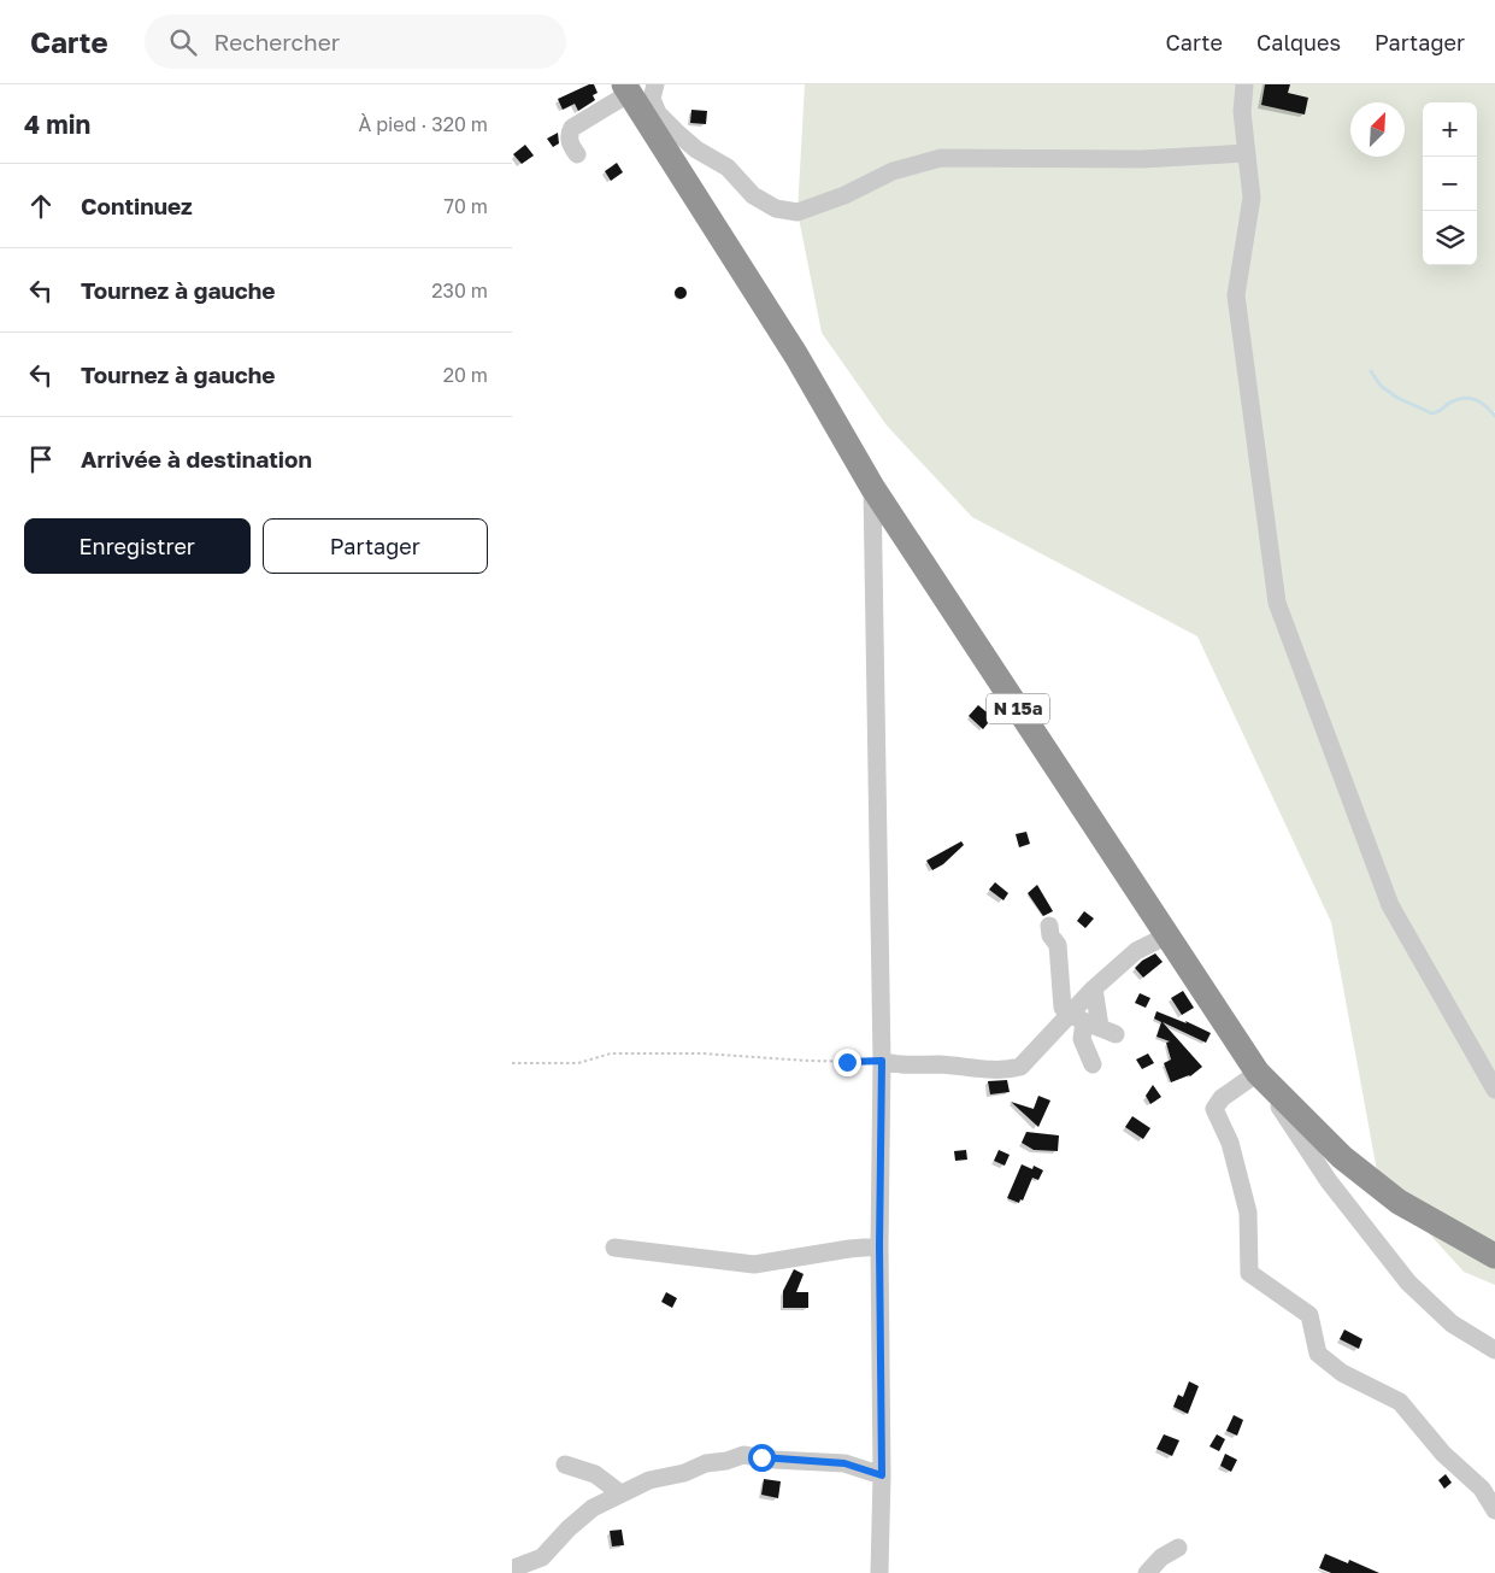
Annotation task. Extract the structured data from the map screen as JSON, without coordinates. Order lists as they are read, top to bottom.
{
  "streets": {
    "highway": ["N 15a"]
  },
  "north": "top right",
  "page": {
    "header": "Carte",
    "search": "Rechercher",
    "nav": ["Carte", "Calques", "Partager"],
    "heading": ["4 min", "À pied · 320 m"],
    "map_buttons": ["+", "−"],
    "list": [
      ["Continuez", "70 m"],
      ["Tournez à gauche", "230 m"],
      ["Tournez à gauche", "20 m"],
      "Arrivée à destination"
    ],
    "buttons": ["Enregistrer", "Partager"]
  }
}
